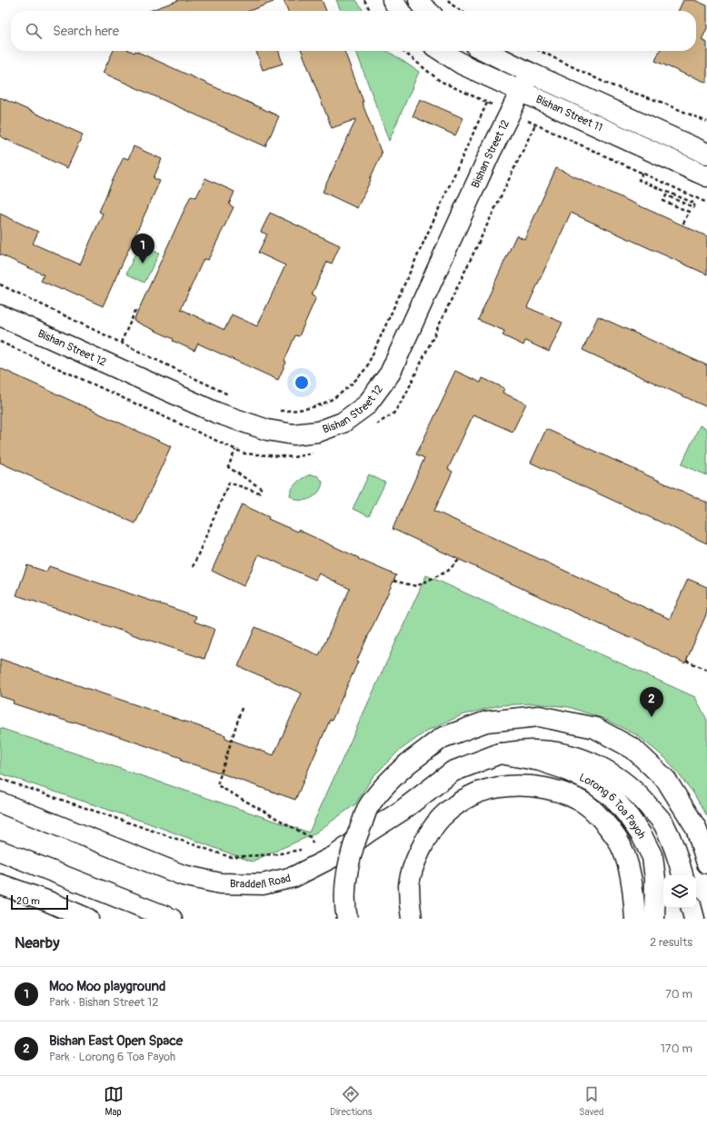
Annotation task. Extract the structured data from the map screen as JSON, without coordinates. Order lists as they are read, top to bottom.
{
  "streets": {
    "main road": [
      "Bishan Street 11",
      "Bishan Street 12",
      "Lorong 6 Toa Payoh",
      "Braddell Road"
    ]
  },
  "crossings": [
    ["Bishan Street 11", "Bishan Street 12"],
    ["Lorong 6 Toa Payoh", "Braddell Road"]
  ],
  "scale_bar": "20 m",
  "page": {
    "search": "Search here",
    "pins": ["1", "2"],
    "scale": "20 m",
    "heading": ["Nearby", "2 results"],
    "list": [
      {
        "mark": "1",
        "name": "Moo Moo playground",
        "note": "Park · Bishan Street 12",
        "value": "70 m"
      },
      {
        "mark": "2",
        "name": "Bishan East Open Space",
        "note": "Park · Lorong 6 Toa Payoh",
        "value": "170 m"
      }
    ],
    "nav": ["Map", "Directions", "Saved"]
  }
}
